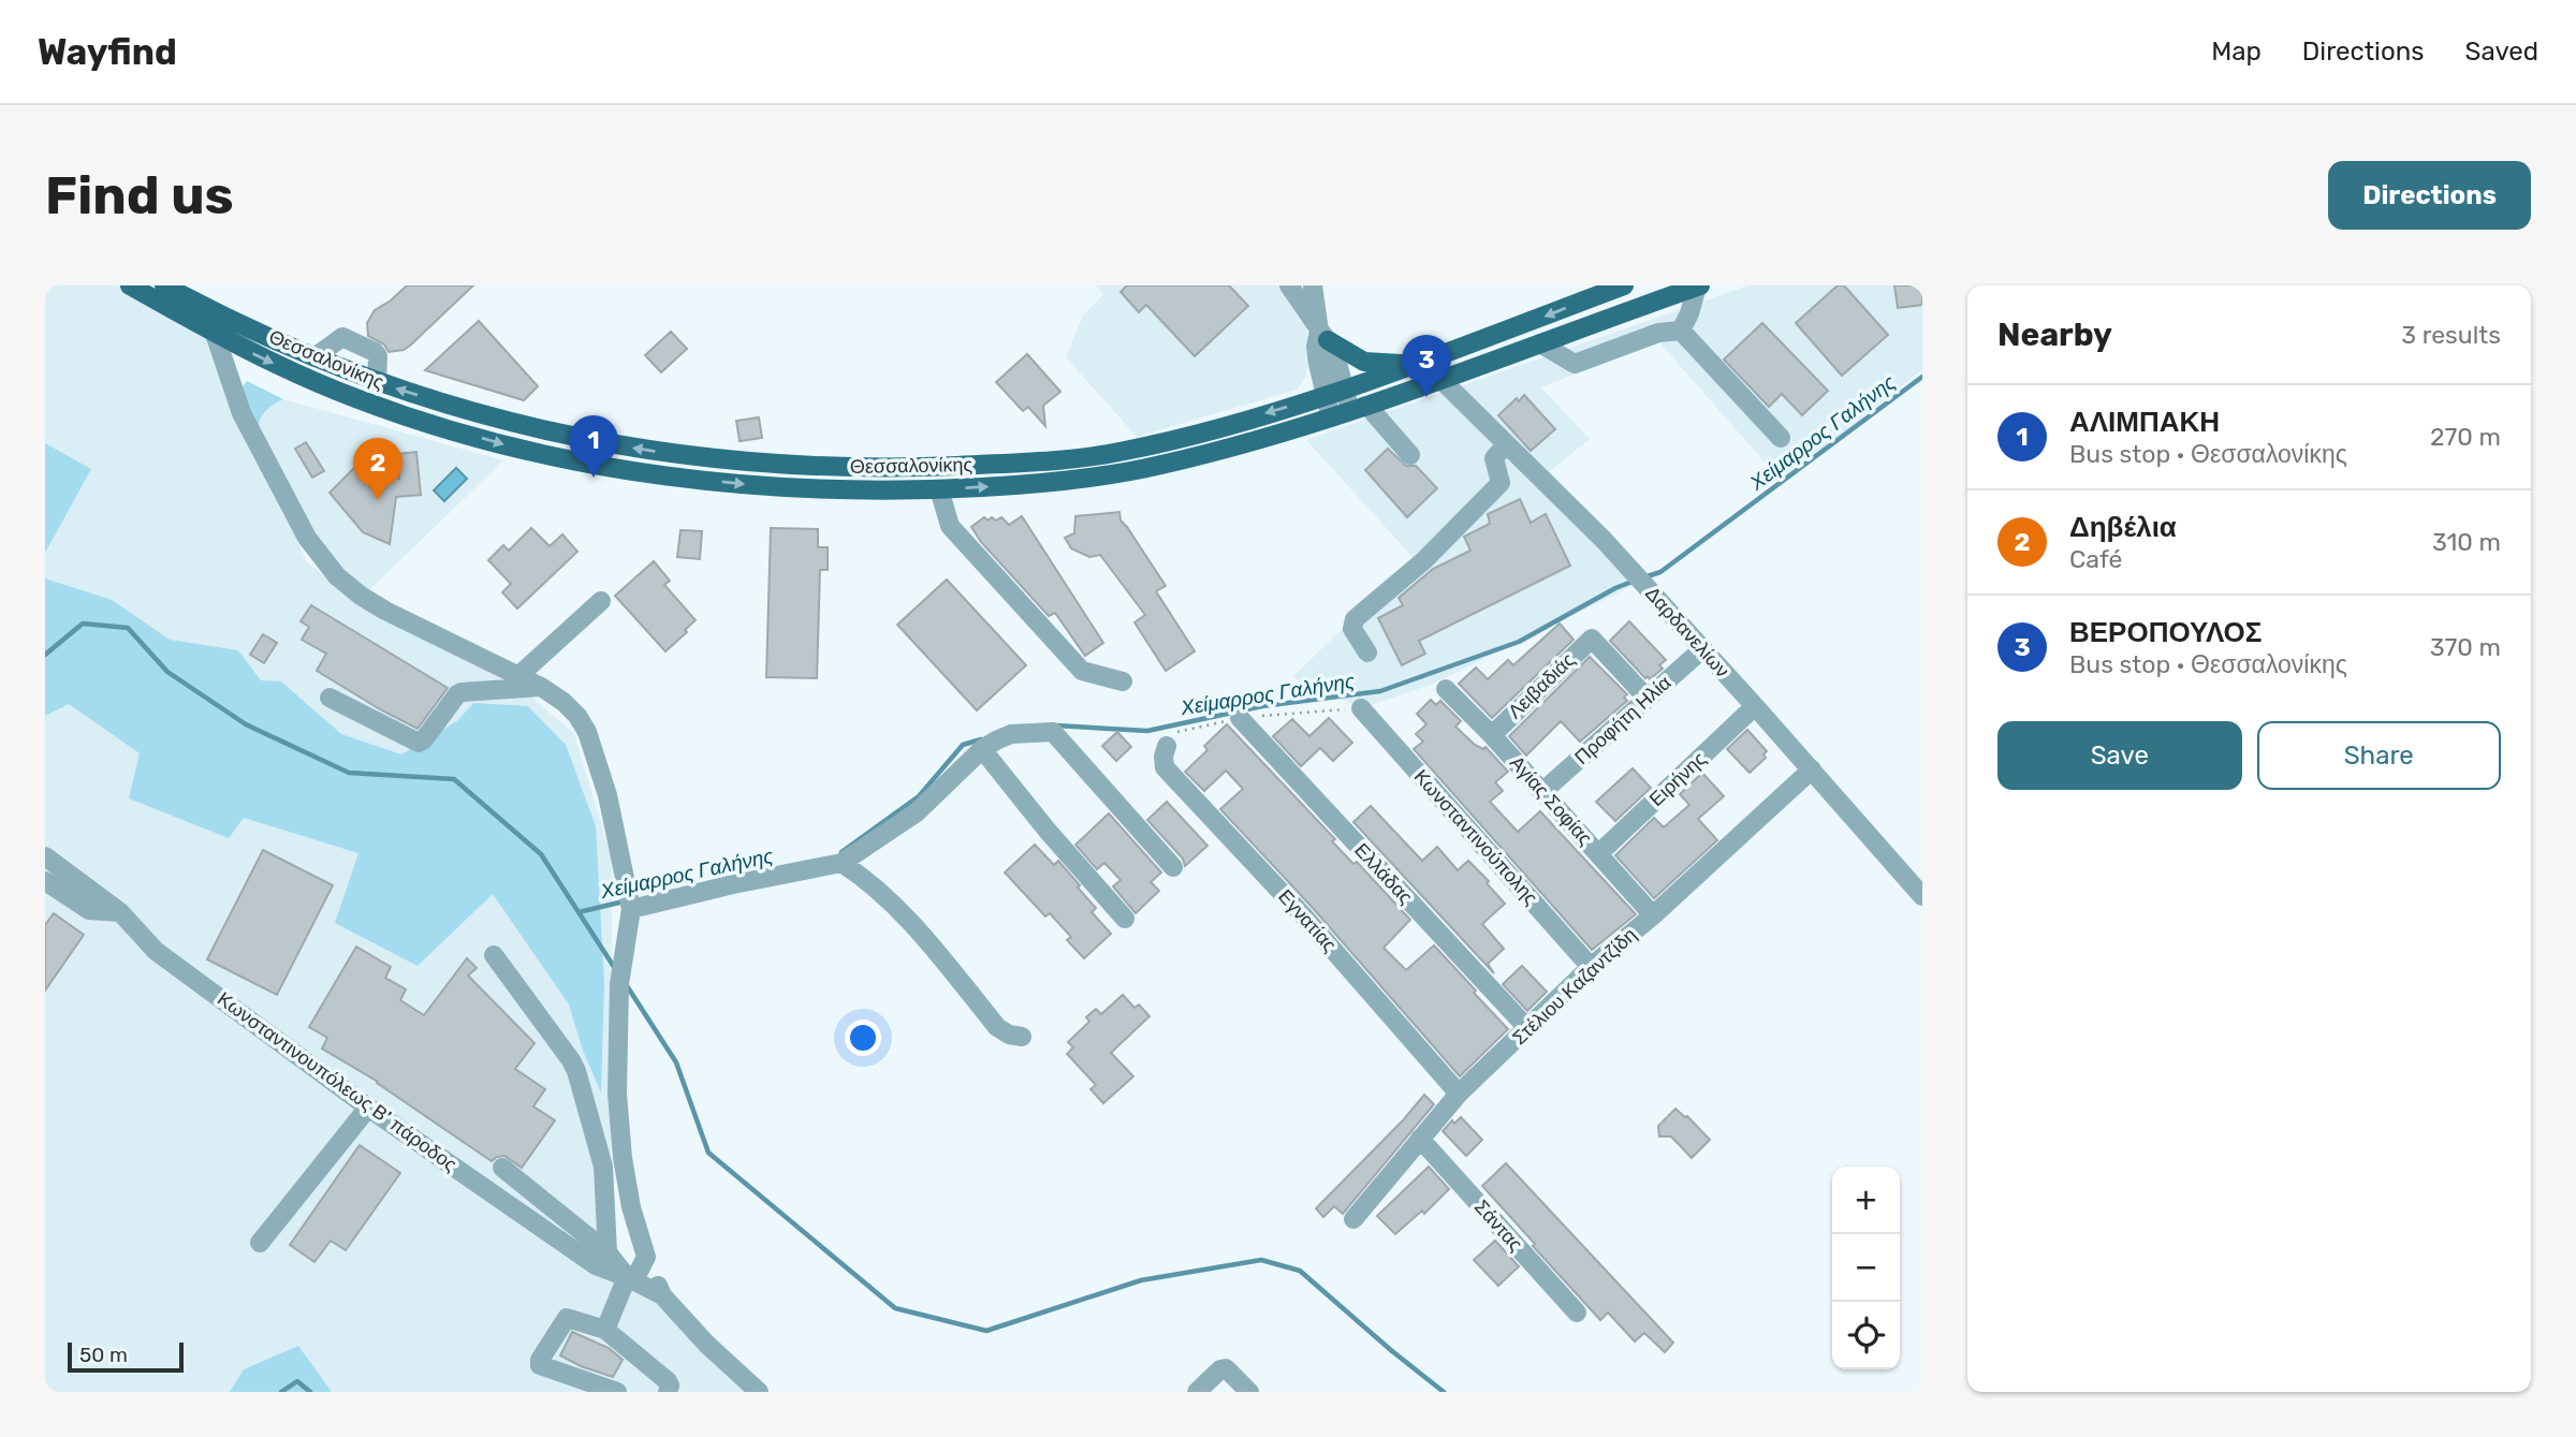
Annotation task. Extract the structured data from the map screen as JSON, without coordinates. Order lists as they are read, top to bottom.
{
  "streets": {
    "main road": ["Θεσσαλονίκης"],
    "street": [
      "Δαρδανελίων",
      "Λειβαδιάς",
      "Προφήτη Ηλία",
      "Ειρήνης",
      "Αγίας Σοφίας",
      "Κωνσταντινούπολης",
      "Ελλάδας",
      "Εγνατίας",
      "Στέλιου Καζαντζίδη",
      "Κωνσταντινουπόλεως Β' πάροδος",
      "Σάντας"
    ]
  },
  "crossings": [
    ["Θεσσαλονίκης", "Δαρδανελίων"],
    ["Δαρδανελίων", "Προφήτη Ηλία"],
    ["Δαρδανελίων", "Ειρήνης"],
    ["Δαρδανελίων", "Στέλιου Καζαντζίδη"],
    ["Λειβαδιάς", "Προφήτη Ηλία"],
    ["Λειβαδιάς", "Αγίας Σοφίας"],
    ["Προφήτη Ηλία", "Αγίας Σοφίας"],
    ["Ειρήνης", "Αγίας Σοφίας"],
    ["Αγίας Σοφίας", "Στέλιου Καζαντζίδη"],
    ["Κωνσταντινούπολης", "Στέλιου Καζαντζίδη"],
    ["Ελλάδας", "Στέλιου Καζαντζίδη"],
    ["Εγνατίας", "Στέλιου Καζαντζίδη"],
    ["Στέλιου Καζαντζίδη", "Σάντας"]
  ],
  "water": ["Χείμαρρος Γαλήνης"],
  "scale_bar": "50 m",
  "page": {
    "header": "Wayfind",
    "nav": ["Map", "Directions", "Saved"],
    "buttons": [
      "Directions",
      ["Save", "Share"]
    ],
    "title": "Find us",
    "heading": ["Nearby", "3 results"],
    "pins": ["3", "1", "2"],
    "list": [
      {
        "mark": "1",
        "name": "ΑΛΙΜΠΑΚΗ",
        "note": "Bus stop · Θεσσαλονίκης",
        "value": "270 m"
      },
      {
        "mark": "2",
        "name": "Δηβέλια",
        "note": "Café",
        "value": "310 m"
      },
      {
        "mark": "3",
        "name": "ΒΕΡΟΠΟΥΛΟΣ",
        "note": "Bus stop · Θεσσαλονίκης",
        "value": "370 m"
      }
    ],
    "map_buttons": ["+", "−"],
    "scale": "50 m"
  }
}
